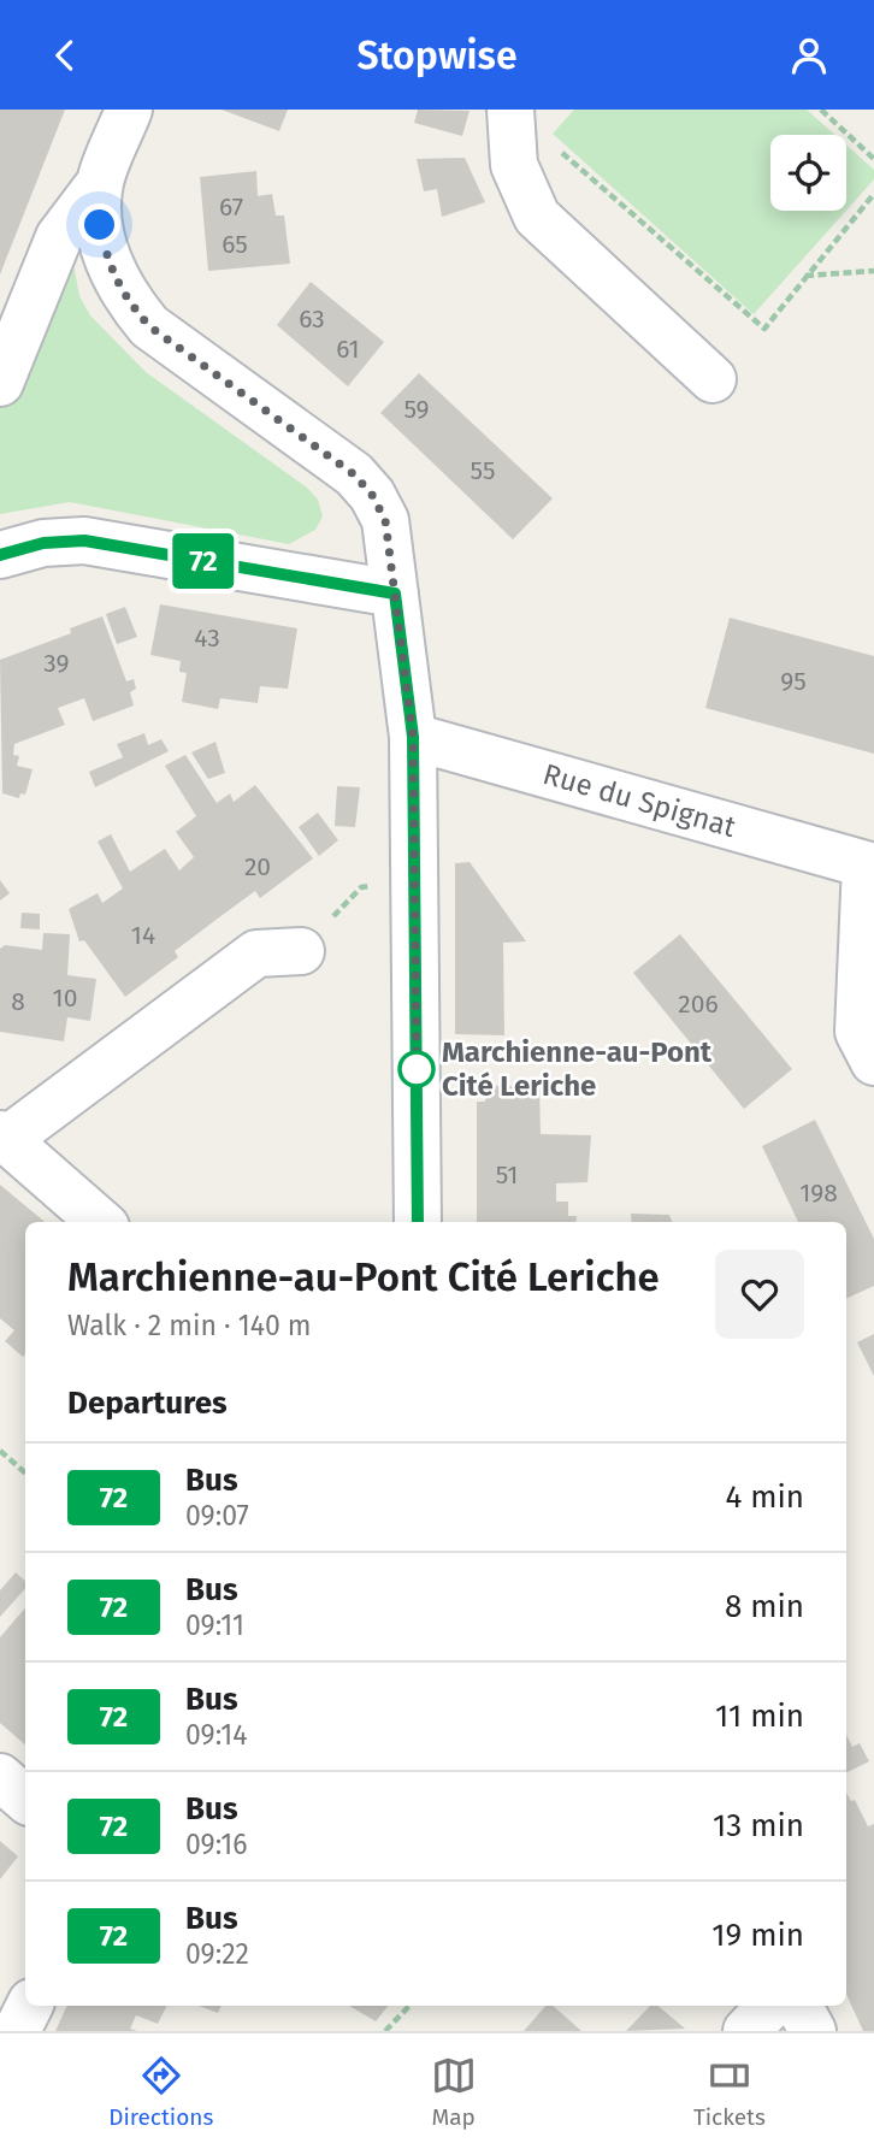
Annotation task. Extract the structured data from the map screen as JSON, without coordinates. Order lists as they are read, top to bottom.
{
  "streets": {
    "street": ["Rue du Spignat"]
  },
  "places": ["Marchienne-au-Pont Cité Leriche"],
  "lines": ["bus line 72"],
  "house_numbers": [
    "67",
    "65",
    "63",
    "61",
    "59",
    "55",
    "43",
    "39",
    "95",
    "20",
    "14",
    "10",
    "8",
    "206",
    "51",
    "198"
  ],
  "page": {
    "header": "Stopwise",
    "on_map": "72",
    "heading": [
      ["Marchienne-au-Pont Cité Leriche", "Walk · 2 min · 140 m"],
      "Departures"
    ],
    "list": [
      {
        "mark": "72",
        "name": "Bus",
        "note": "09:07",
        "value": "4 min"
      },
      {
        "mark": "72",
        "name": "Bus",
        "note": "09:11",
        "value": "8 min"
      },
      {
        "mark": "72",
        "name": "Bus",
        "note": "09:14",
        "value": "11 min"
      },
      {
        "mark": "72",
        "name": "Bus",
        "note": "09:16",
        "value": "13 min"
      },
      {
        "mark": "72",
        "name": "Bus",
        "note": "09:22",
        "value": "19 min"
      }
    ],
    "tabs": ["Directions", "Map", "Tickets"]
  }
}
